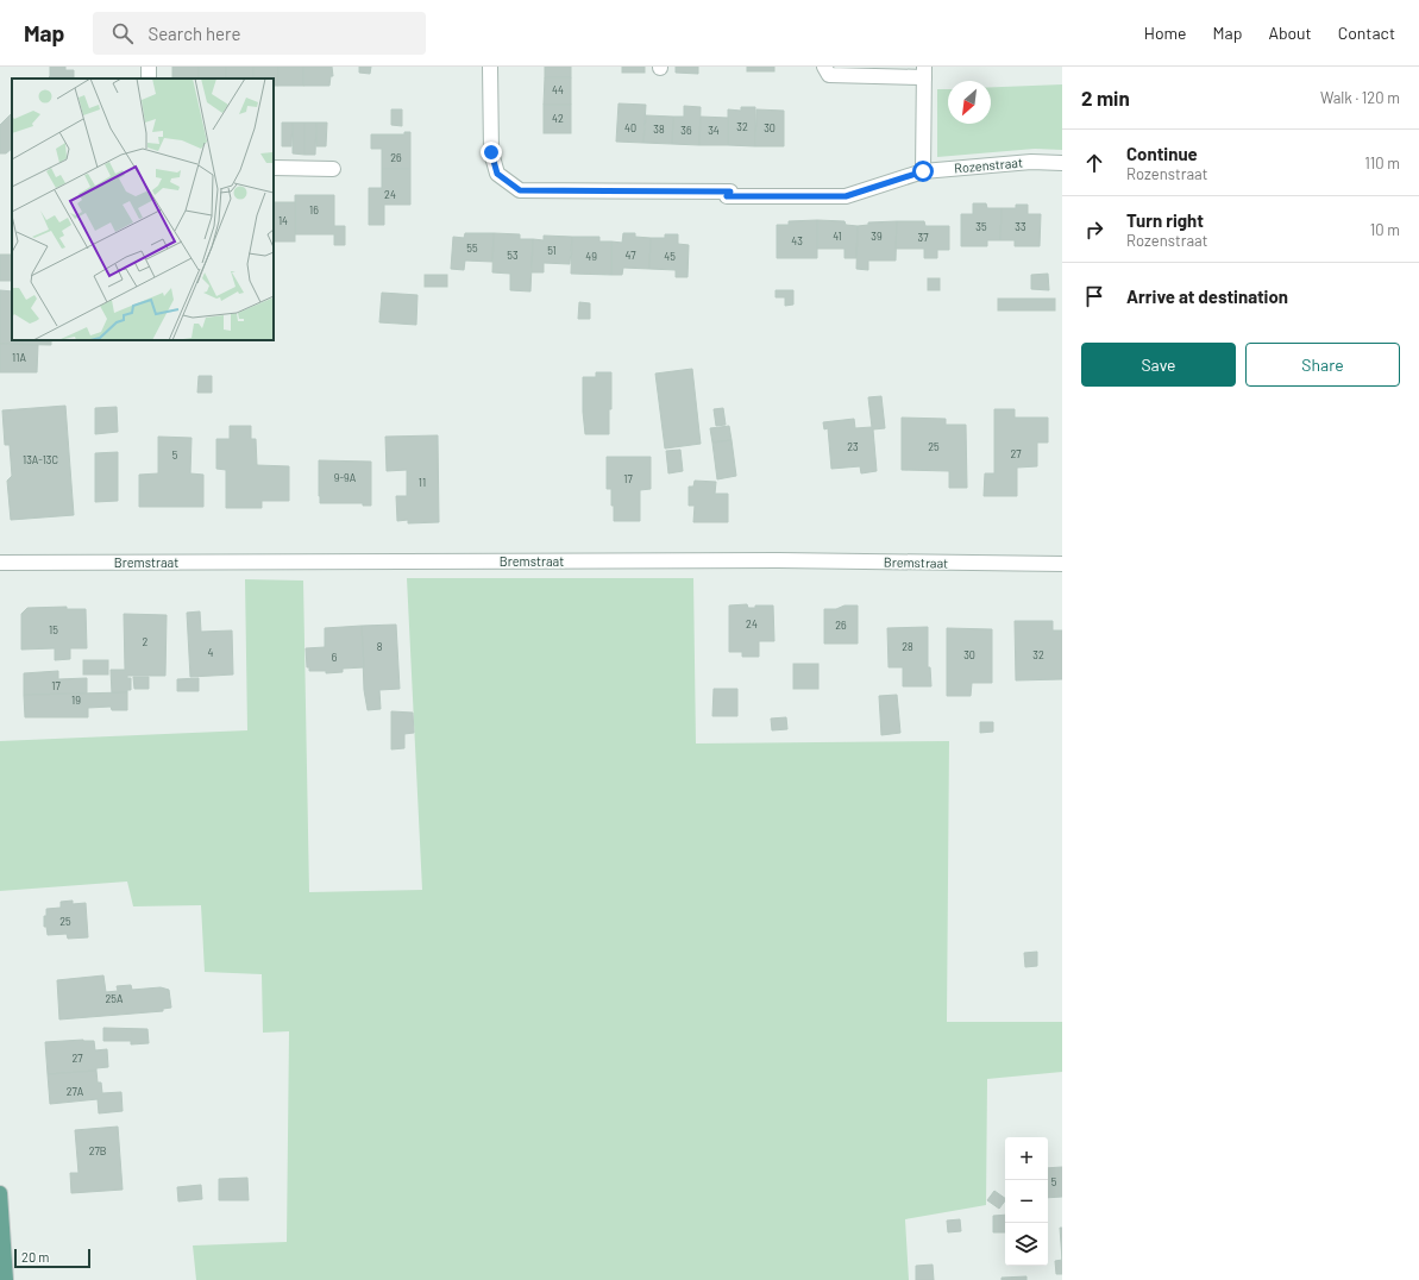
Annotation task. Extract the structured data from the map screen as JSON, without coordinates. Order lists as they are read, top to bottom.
{
  "streets": {
    "street": ["Rozenstraat", "Bremstraat"]
  },
  "house_numbers": [
    "44",
    "42",
    "32",
    "40",
    "30",
    "38",
    "36",
    "34",
    "26",
    "24",
    "16",
    "14",
    "35",
    "33",
    "41",
    "39",
    "37",
    "43",
    "55",
    "51",
    "53",
    "47",
    "49",
    "45",
    "11A",
    "23",
    "25",
    "27",
    "5",
    "13A-13C",
    "9-9A",
    "17",
    "11",
    "24",
    "26",
    "15",
    "2",
    "8",
    "28",
    "4",
    "30",
    "32",
    "6",
    "17",
    "19",
    "25",
    "25A",
    "27",
    "27A",
    "27B",
    "5"
  ],
  "scale_bar": "20 m",
  "north": "bottom left",
  "page": {
    "header": "Map",
    "search": "Search here",
    "nav": [
      "Home",
      "Map",
      "About",
      "Contact"
    ],
    "heading": ["2 min", "Walk · 120 m"],
    "list": [
      ["Continue", "Rozenstraat", "110 m"],
      ["Turn right", "Rozenstraat", "10 m"],
      "Arrive at destination"
    ],
    "buttons": ["Save", "Share"],
    "map_buttons": ["+", "−"],
    "scale": "20 m"
  }
}
